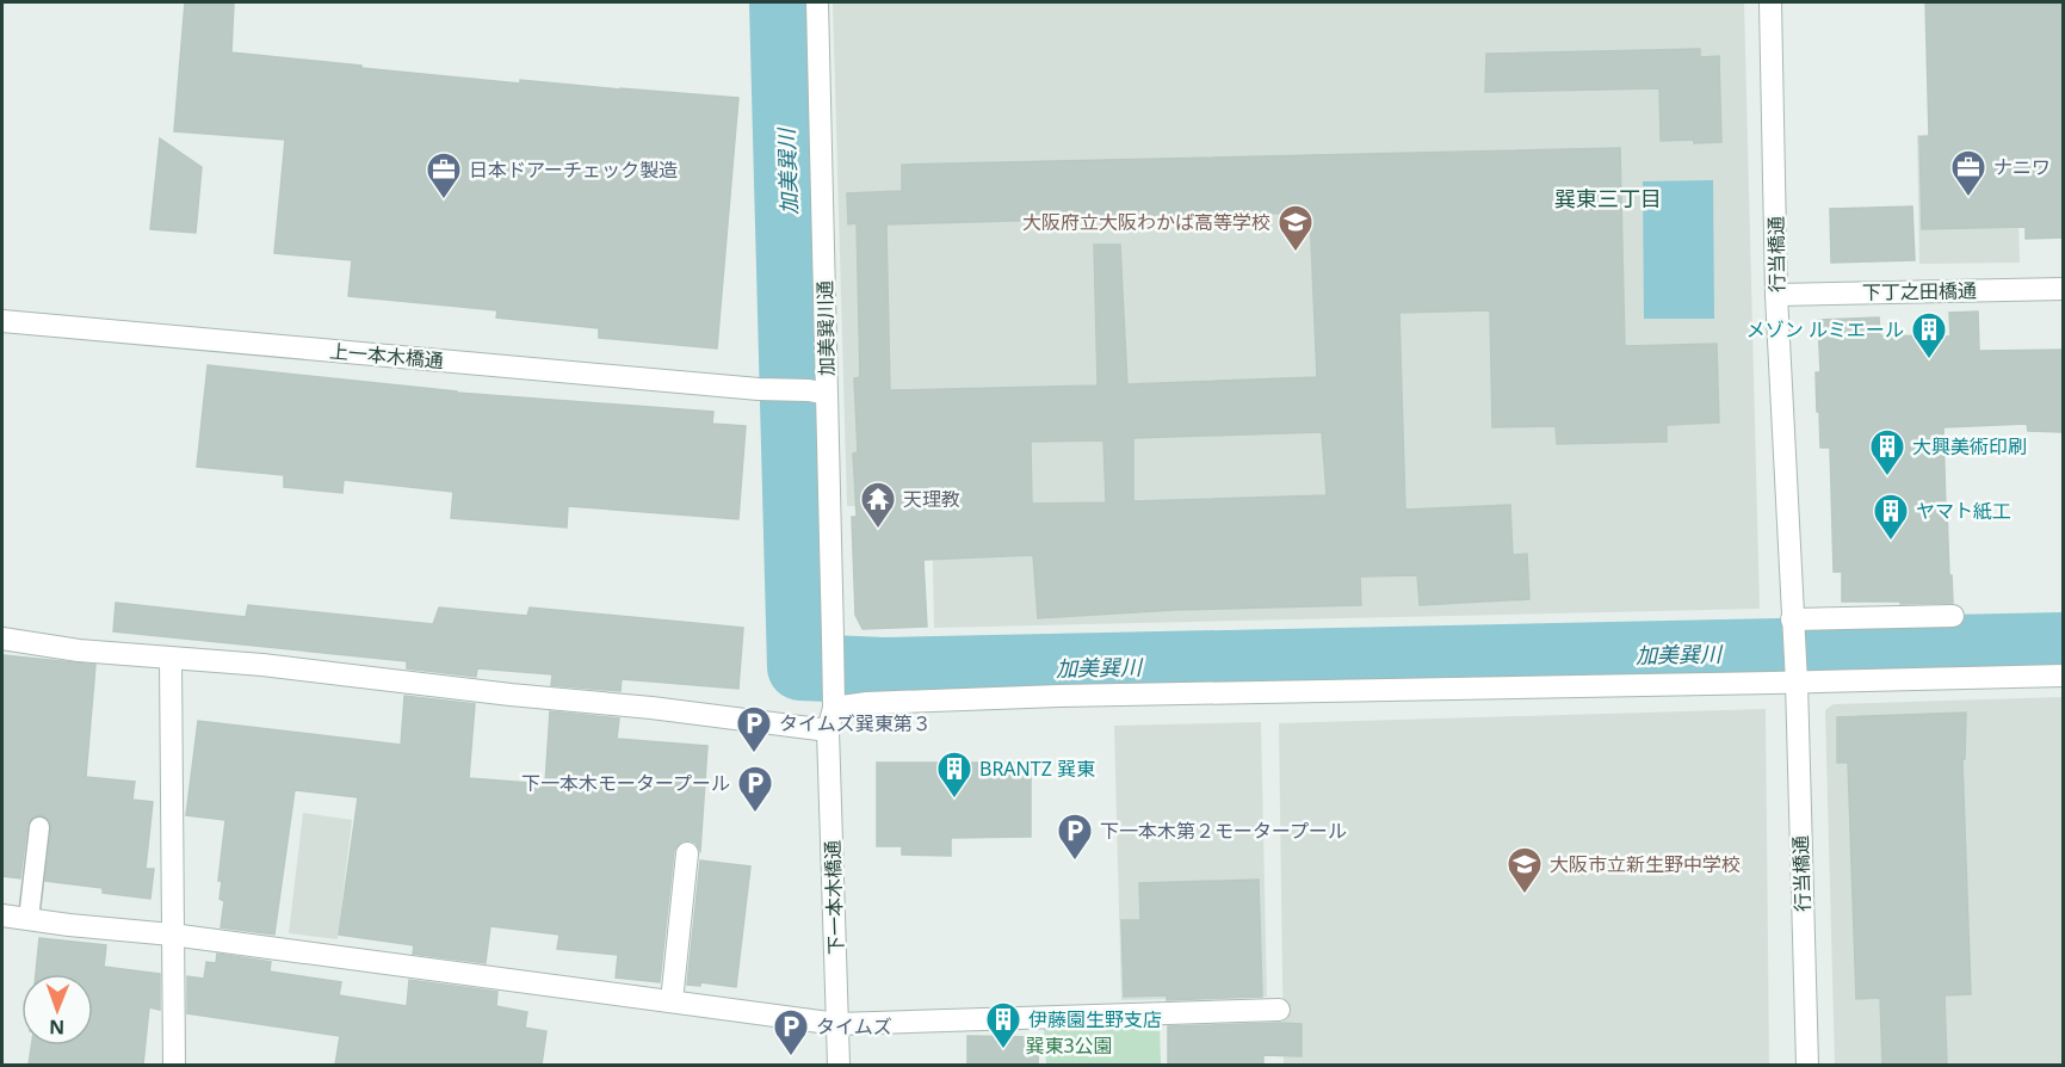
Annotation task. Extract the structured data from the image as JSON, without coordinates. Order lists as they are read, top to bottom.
{
  "streets": {
    "street": [
      "行当橋通",
      "下丁之田橋通",
      "加美巽川通",
      "上一本木橋通",
      "下一本木橋通"
    ]
  },
  "crossings": [
    ["行当橋通", "下丁之田橋通"],
    ["加美巽川通", "上一本木橋通"],
    ["加美巽川通", "下一本木橋通"]
  ],
  "districts": ["巽東三丁目"],
  "water": ["加美巽川"],
  "parks": ["巽東3公園"],
  "places": {
    "office": ["ナニワ", "日本ドアーチェック製造"],
    "school or university": ["大阪府立大阪わかば高等学校", "大阪市立新生野中学校"],
    "building": [
      "メゾン ルミエール",
      "大興美術印刷",
      "ヤマト紙工",
      "BRANTZ 巽東",
      "伊藤園生野支店"
    ],
    "temple": ["天理教"],
    "parking": [
      "タイムズ巽東第３",
      "下一本木モータープール",
      "下一本木第２モータープール",
      "タイムズ"
    ]
  },
  "north": "bottom"
}
